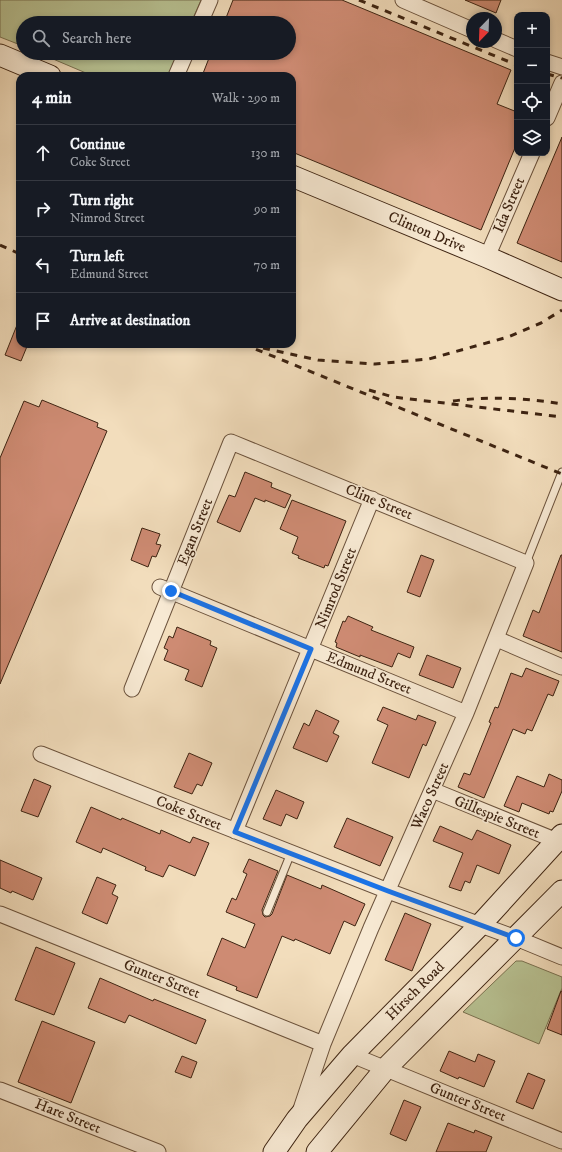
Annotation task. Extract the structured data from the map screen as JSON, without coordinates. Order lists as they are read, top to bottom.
{
  "streets": {
    "main road": ["Clinton Drive", "Hirsch Road"],
    "street": [
      "Ida Street",
      "Cline Street",
      "Egan Street",
      "Nimrod Street",
      "Edmund Street",
      "Waco Street",
      "Coke Street",
      "Gillespie Street",
      "Gunter Street",
      "Hare Street"
    ]
  },
  "crossings": [
    ["Ida Street", "Clinton Drive"],
    ["Cline Street", "Egan Street"],
    ["Cline Street", "Nimrod Street"],
    ["Cline Street", "Waco Street"],
    ["Egan Street", "Edmund Street"],
    ["Nimrod Street", "Edmund Street"],
    ["Nimrod Street", "Coke Street"],
    ["Edmund Street", "Waco Street"],
    ["Waco Street", "Coke Street"],
    ["Waco Street", "Gillespie Street"],
    ["Waco Street", "Gunter Street"],
    ["Waco Street", "Hirsch Road"],
    ["Coke Street", "Hirsch Road"],
    ["Gillespie Street", "Hirsch Road"],
    ["Gunter Street", "Hirsch Road"]
  ],
  "north": "bottom left",
  "page": {
    "map_buttons": ["+", "−"],
    "search": "Search here",
    "heading": ["4 min", "Walk · 290 m"],
    "list": [
      ["Continue", "Coke Street", "130 m"],
      ["Turn right", "Nimrod Street", "90 m"],
      ["Turn left", "Edmund Street", "70 m"],
      "Arrive at destination"
    ]
  }
}
